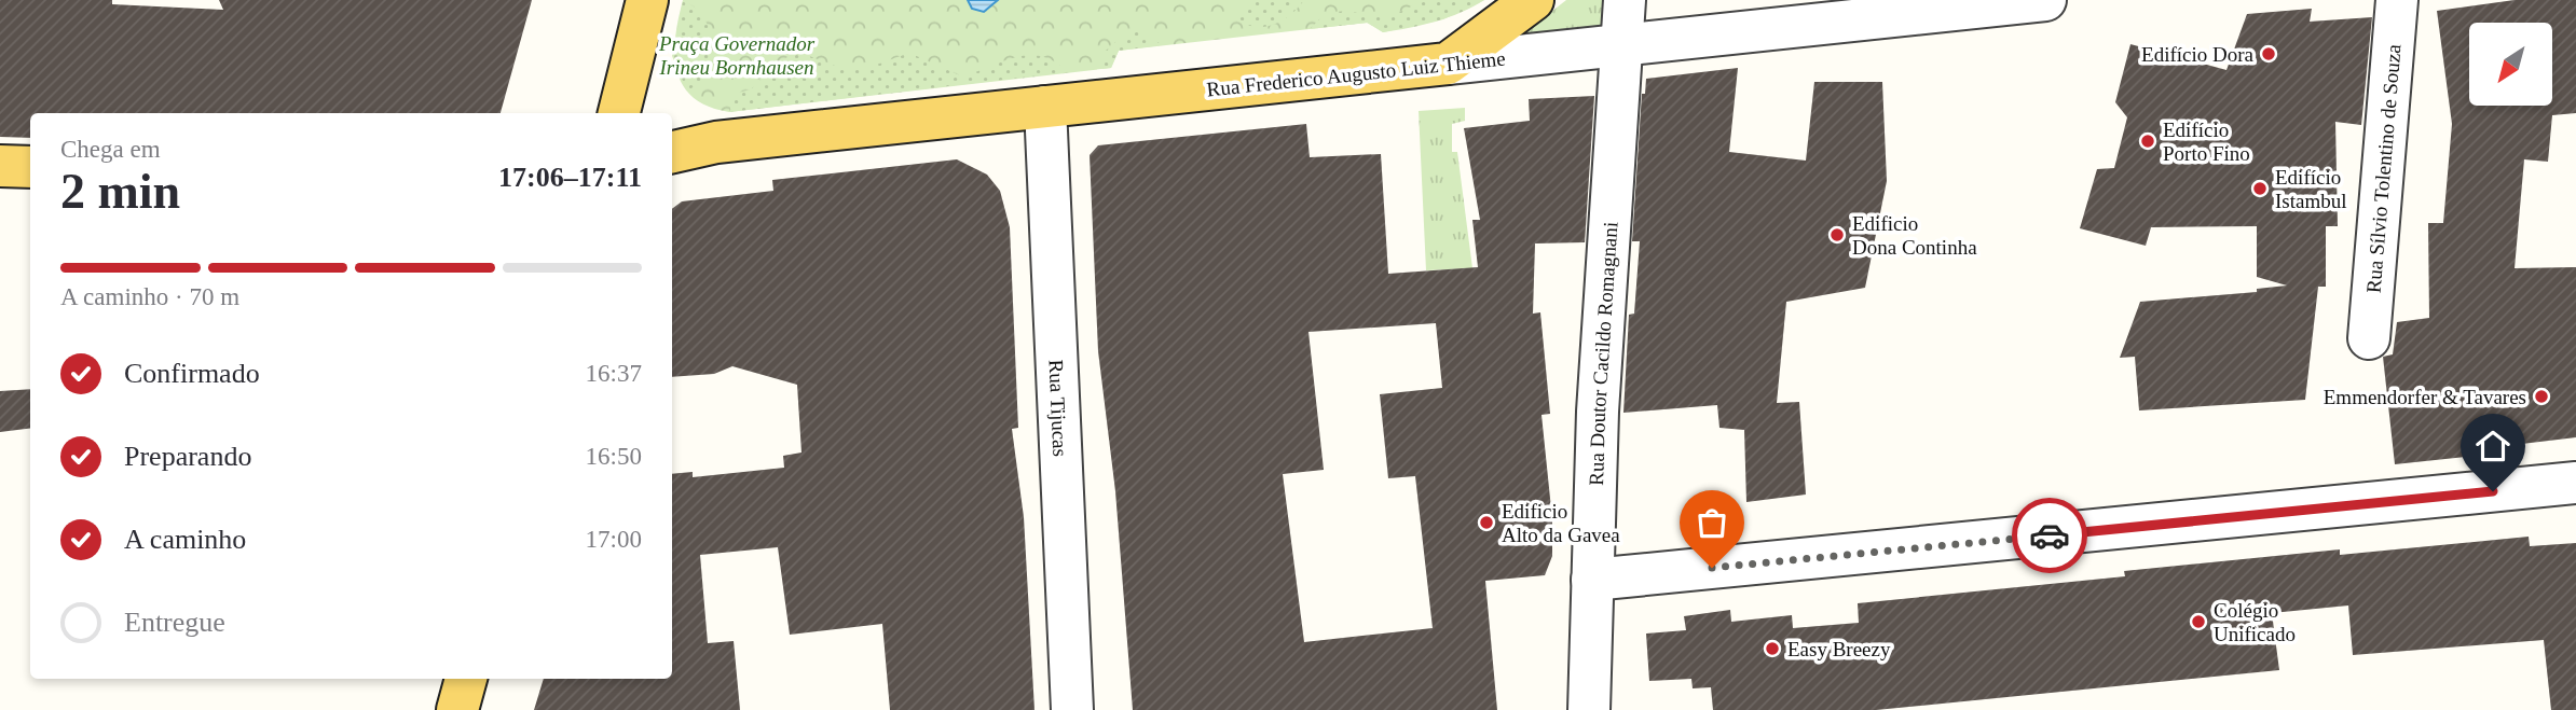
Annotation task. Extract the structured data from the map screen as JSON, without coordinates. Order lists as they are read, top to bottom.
{
  "streets": {
    "main road": ["Rua Frederico Augusto Luiz Thieme"],
    "street": ["Rua Sílvio Tolentino de Souza", "Rua Doutor Cacildo Romagnani", "Rua Tijucas"]
  },
  "crossings": [
    ["Rua Frederico Augusto Luiz Thieme", "Rua Doutor Cacildo Romagnani"],
    ["Rua Frederico Augusto Luiz Thieme", "Rua Tijucas"]
  ],
  "parks": ["Praça Governador Irineu Bornhausen"],
  "places": [
    "Edifício Dora",
    "Edifício Porto Fino",
    "Edifício Istambul",
    "Edificio Dona Continha",
    "Emmendorfer & Tavares",
    "Edificio Alto da Gavea",
    "Colégio Unificado",
    "Easy Breezy"
  ],
  "north": "bottom left",
  "page": {
    "heading": ["2 min", "Chega em", "17:06–17:11"],
    "bar": "A caminho · 70 m",
    "list": [
      ["Confirmado", "16:37"],
      ["Preparando", "16:50"],
      ["A caminho", "17:00"],
      "Entregue"
    ]
  }
}
